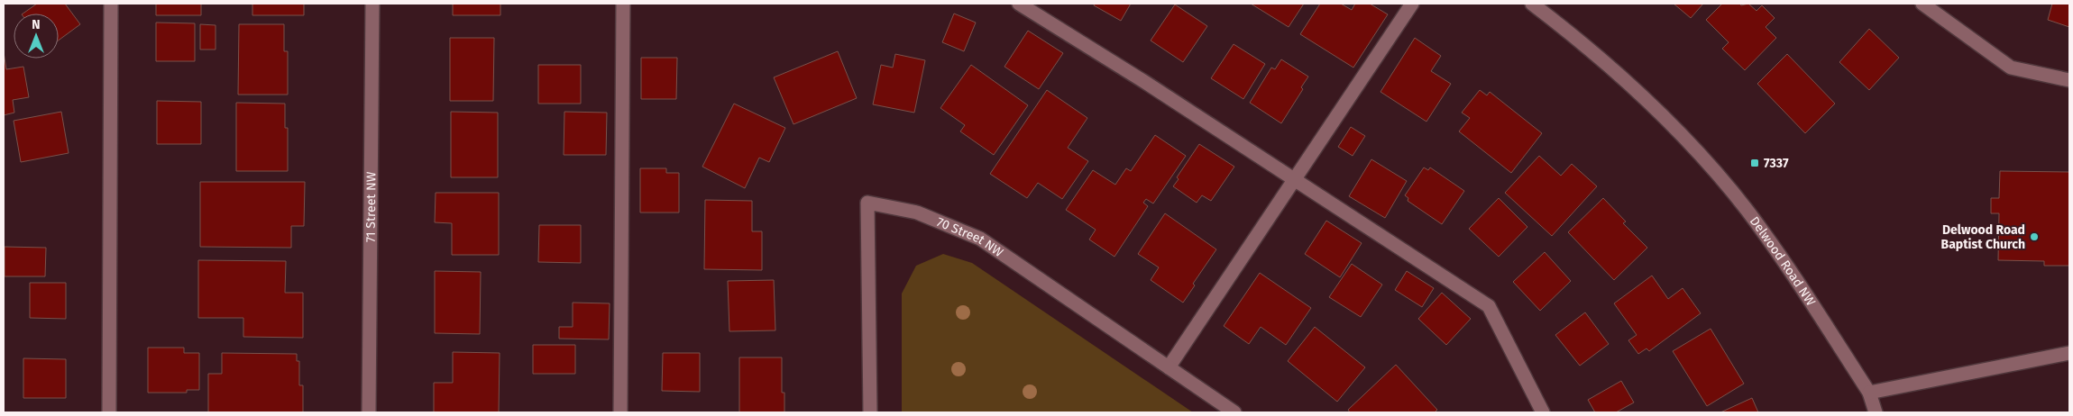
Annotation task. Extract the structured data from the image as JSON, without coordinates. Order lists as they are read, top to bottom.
{
  "streets": {
    "street": ["71 Street NW", "70 Street NW", "Delwood Road NW"]
  },
  "places": {
    "transit": ["7337"],
    "other": ["Delwood Road Baptist Church"]
  },
  "north": "top"
}
